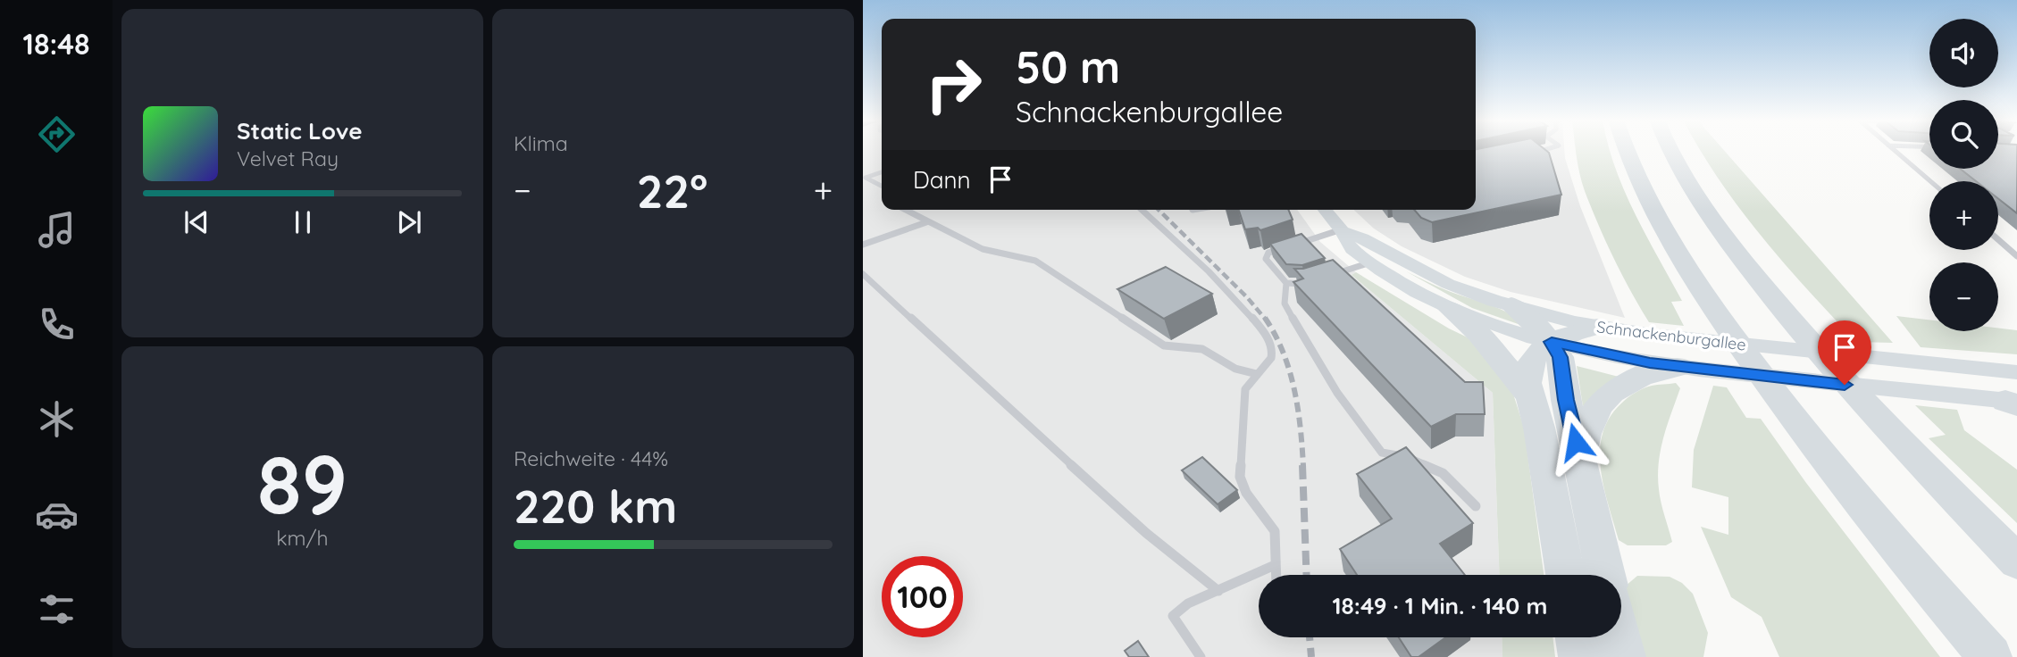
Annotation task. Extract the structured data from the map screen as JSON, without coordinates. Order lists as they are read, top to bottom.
{
  "streets": {
    "main road": ["Schnackenburgallee"]
  },
  "page": {
    "tabs": "18:48",
    "tile": [
      "Klima",
      ["89", "km/h"],
      ["Reichweite · 44%", "220 km"]
    ],
    "map_buttons": ["+", "−"],
    "turn": ["50 m", "Schnackenburgallee"],
    "song": ["Static Love", "Velvet Ray"],
    "then": "Dann",
    "heat": ["−", "22°", "+"],
    "limit": "100",
    "trip": "18:49 · 1 Min. · 140 m"
  }
}
